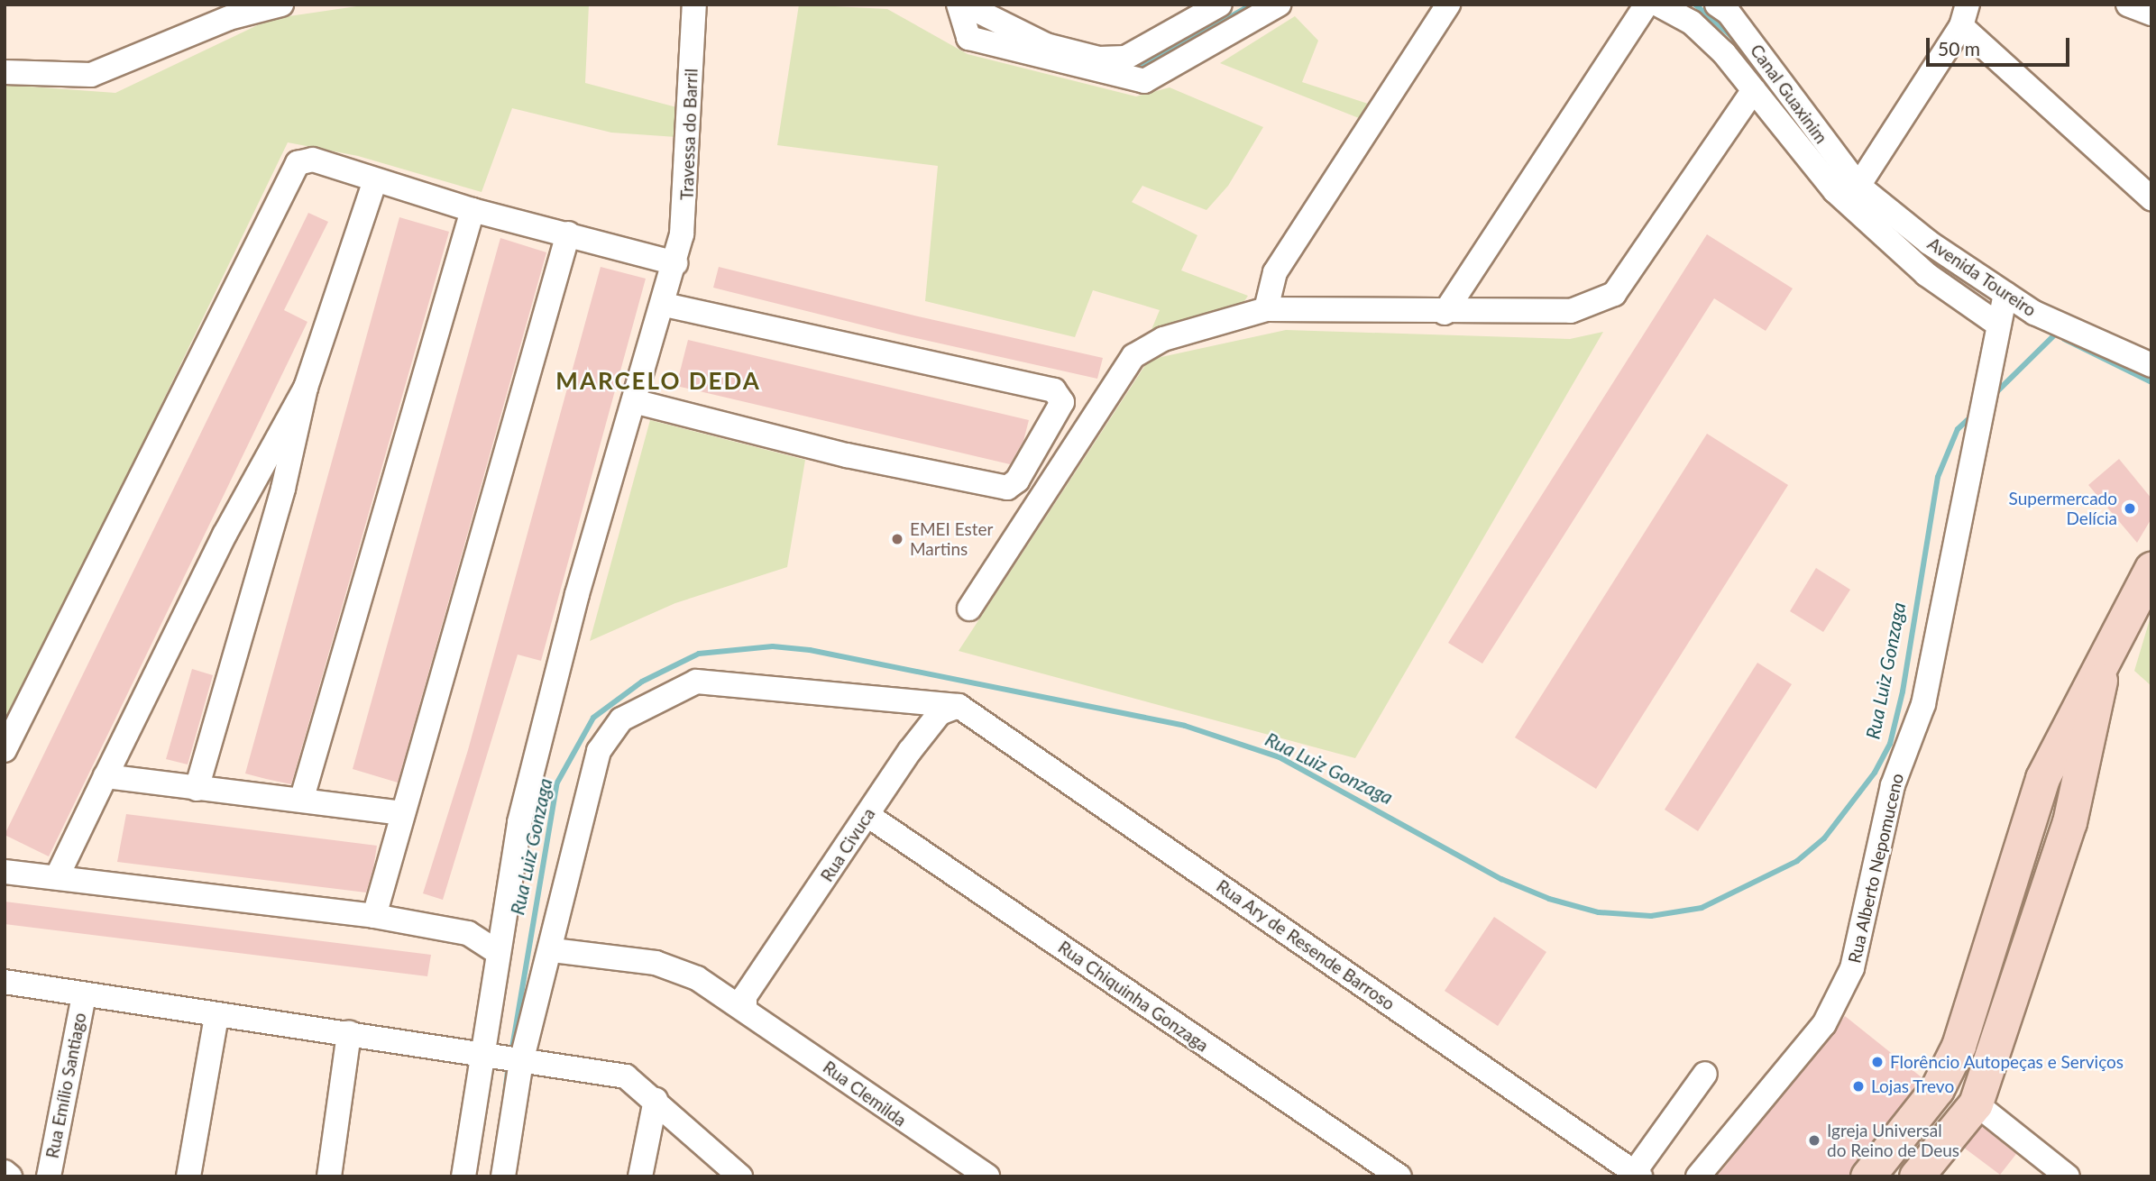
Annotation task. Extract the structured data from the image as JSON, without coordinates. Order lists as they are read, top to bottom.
{
  "streets": {
    "street": [
      "Canal Guaxinim",
      "Travessa do Barril",
      "Avenida Toureiro",
      "Rua Civuca",
      "Rua Alberto Nepomuceno",
      "Rua Ary de Resende Barroso",
      "Rua Chiquinha Gonzaga",
      "Rua Emílio Santiago",
      "Rua Clemilda"
    ]
  },
  "crossings": [
    ["Canal Guaxinim", "Avenida Toureiro"],
    ["Avenida Toureiro", "Rua Alberto Nepomuceno"],
    ["Rua Civuca", "Rua Ary de Resende Barroso"],
    ["Rua Civuca", "Rua Chiquinha Gonzaga"],
    ["Rua Civuca", "Rua Clemilda"]
  ],
  "districts": ["MARCELO DEDA"],
  "water": ["Rua Luiz Gonzaga"],
  "places": [
    "Supermercado Delícia",
    "EMEI Ester Martins",
    "Florêncio Autopeças e Serviços",
    "Lojas Trevo",
    "Igreja Universal do Reino de Deus"
  ],
  "scale_bar": "50 m"
}
